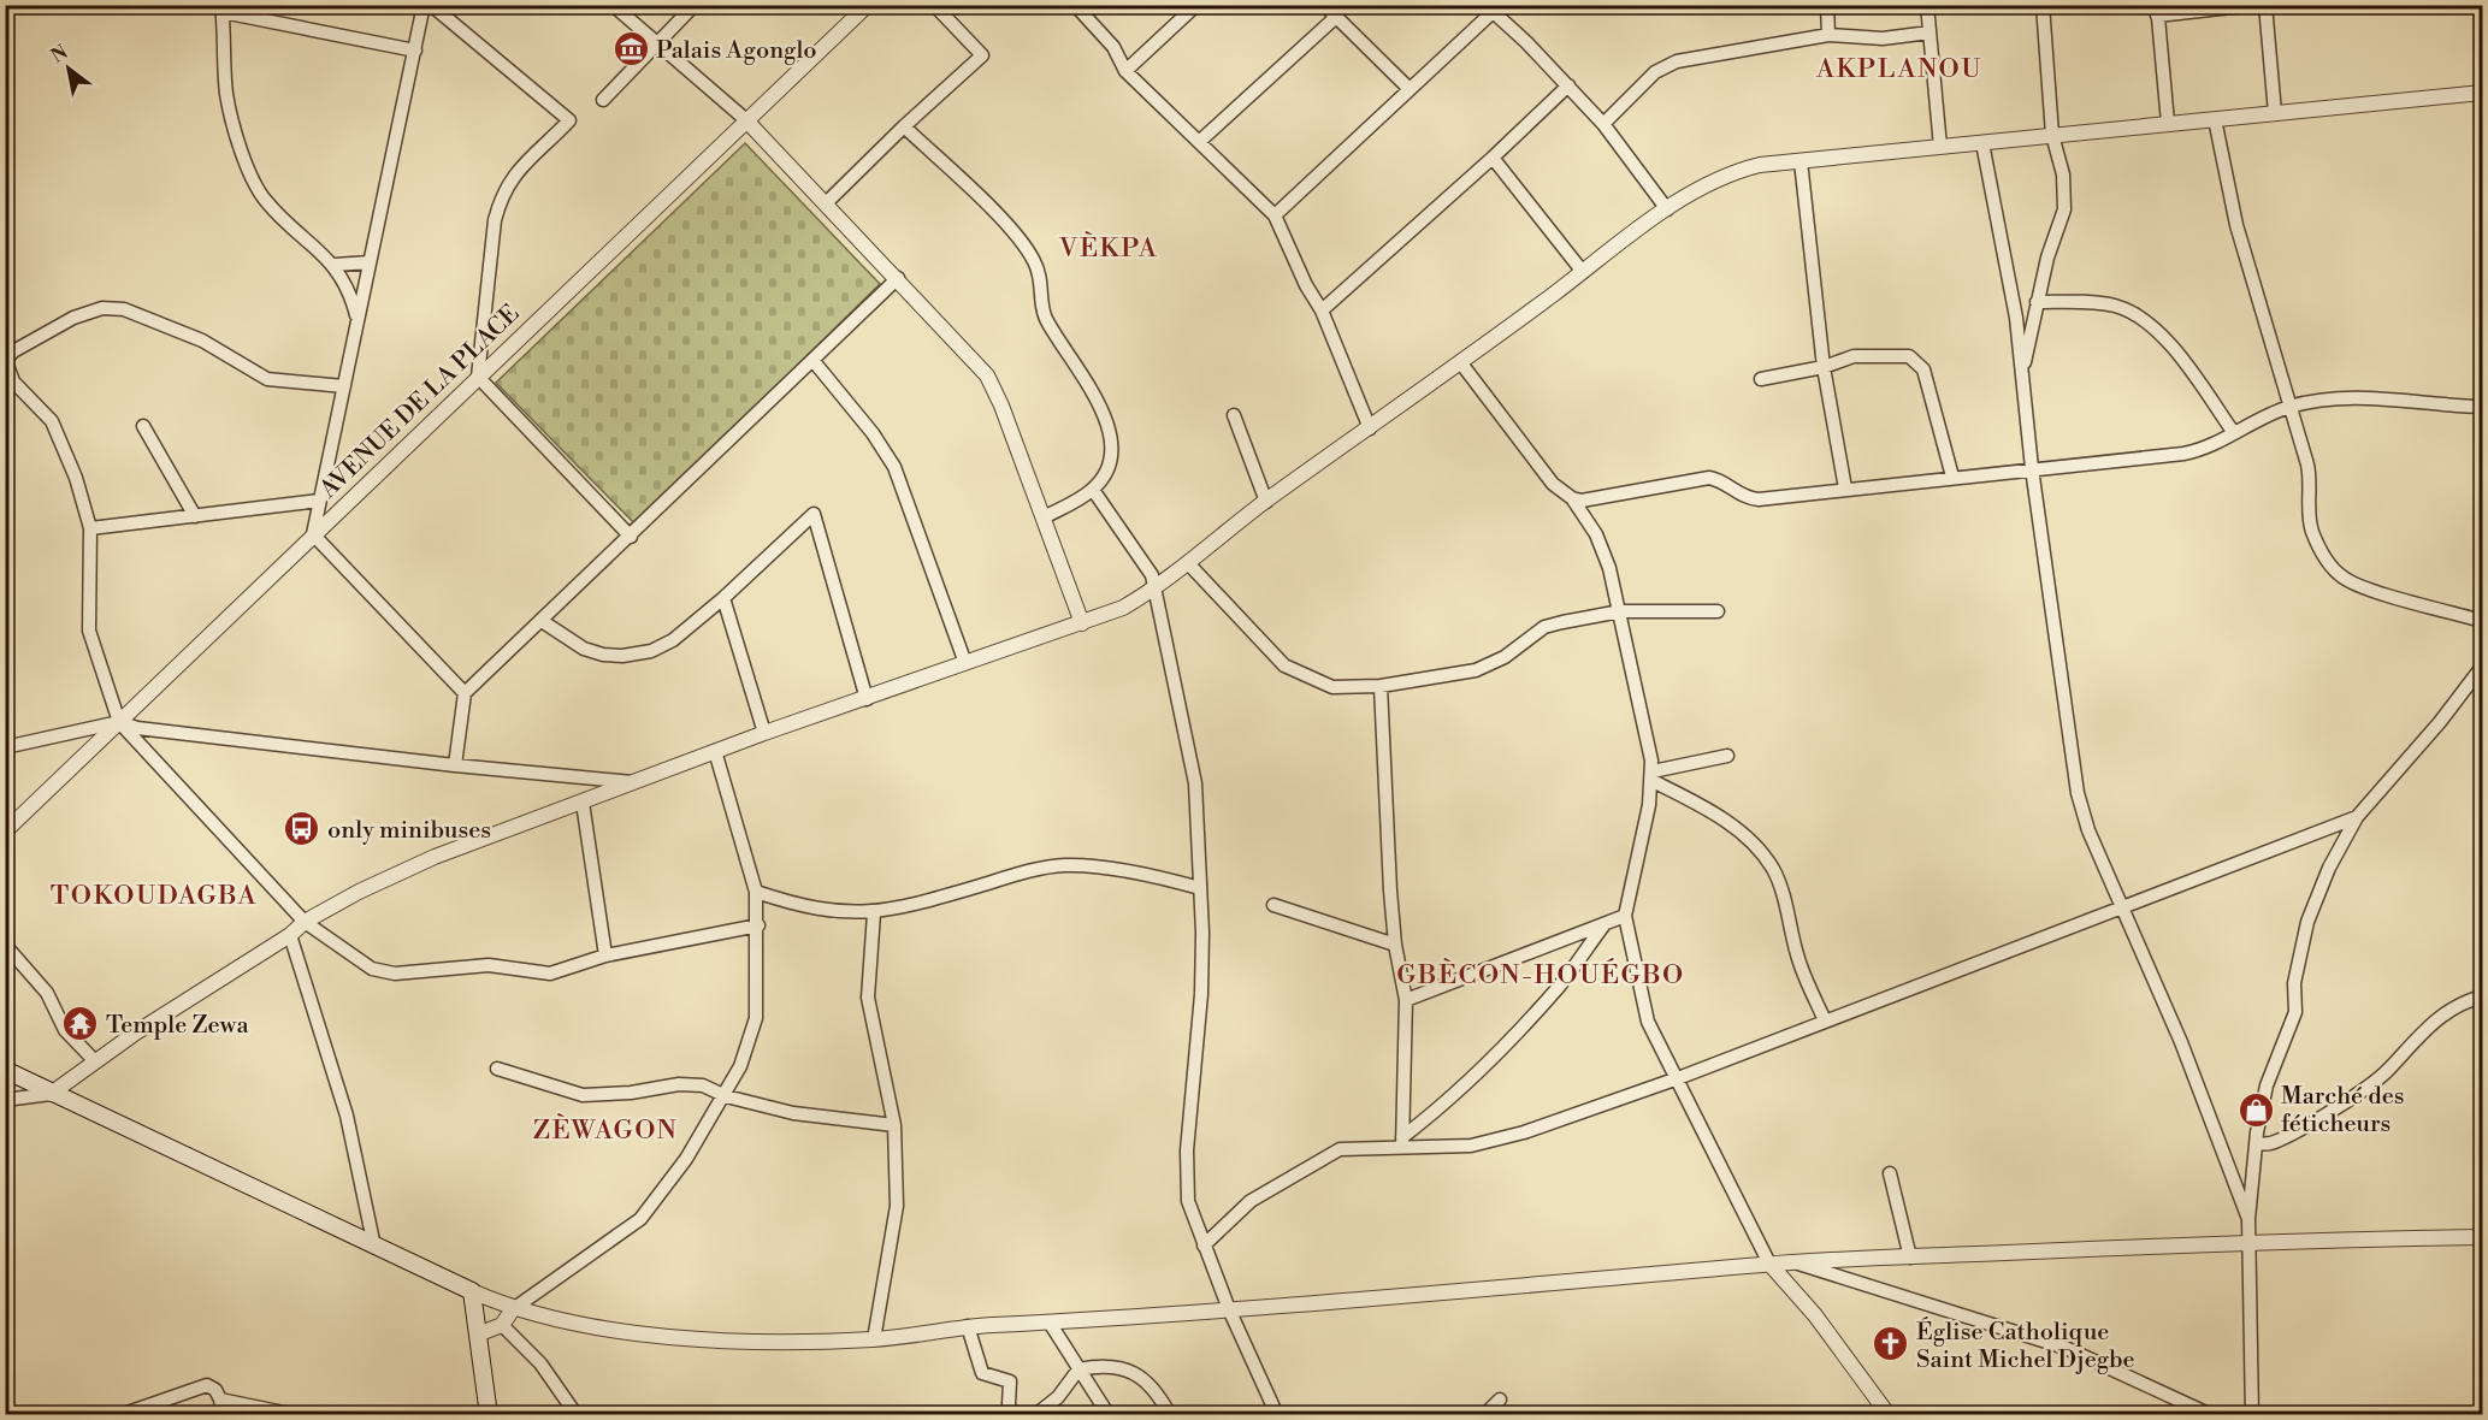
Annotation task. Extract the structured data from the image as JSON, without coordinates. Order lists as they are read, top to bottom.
{
  "streets": {
    "street": ["AVENUE DE LA PLACE"]
  },
  "districts": [
    "AKPLANOU",
    "VÈKPA",
    "TOKOUDAGBA",
    "GBÈCON-HOUÉGBO",
    "ZÈWAGON"
  ],
  "places": {
    "museum": ["Palais Agonglo"],
    "bus stop": ["only minibuses"],
    "temple": ["Temple Zewa"],
    "shop": ["Marché des féticheurs"],
    "church": ["Église Catholique Saint Michel Djegbe"]
  },
  "north": "top left"
}
